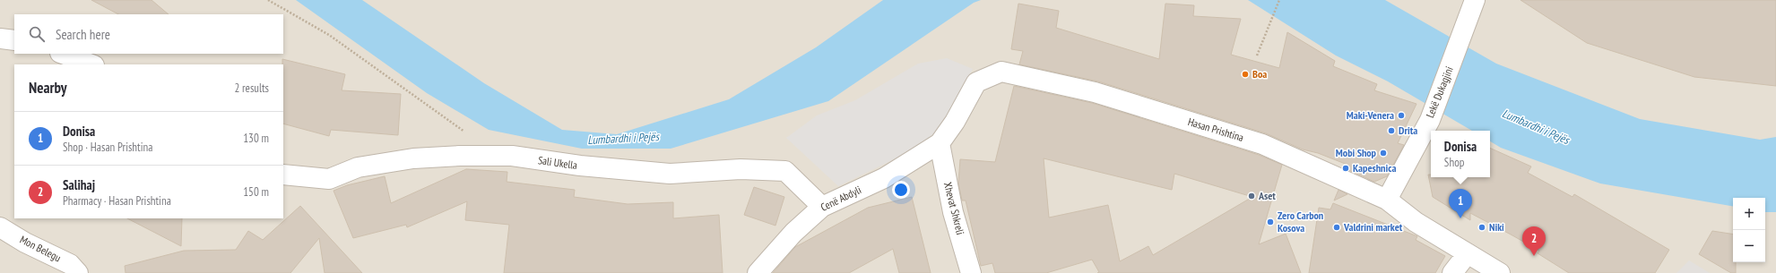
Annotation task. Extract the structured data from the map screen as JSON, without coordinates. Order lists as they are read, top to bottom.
{
  "streets": {
    "street": [
      "Lekë Dukagjini",
      "Hasan Prishtina",
      "Sali Ukella",
      "Cenë Abdyli",
      "Xhevat Shkreli",
      "Mon Belegu"
    ]
  },
  "crossings": [
    ["Lekë Dukagjini", "Hasan Prishtina"],
    ["Hasan Prishtina", "Cenë Abdyli"],
    ["Hasan Prishtina", "Xhevat Shkreli"],
    ["Sali Ukella", "Cenë Abdyli"],
    ["Cenë Abdyli", "Xhevat Shkreli"]
  ],
  "water": ["Lumbardhi i Pejës"],
  "places": [
    "Boa",
    "Maki-Venera",
    "Drita",
    "Mobi Shop",
    "Kapeshnica",
    "Aset",
    "Zero Carbon Kosova",
    "Valdrini market",
    "Niki"
  ],
  "page": {
    "search": "Search here",
    "heading": ["Nearby", "2 results"],
    "list": [
      {
        "mark": "1",
        "name": "Donisa",
        "note": "Shop · Hasan Prishtina",
        "value": "130 m"
      },
      {
        "mark": "2",
        "name": "Salihaj",
        "note": "Pharmacy · Hasan Prishtina",
        "value": "150 m"
      }
    ],
    "popup": ["Donisa", "Shop"],
    "pins": ["1", "2"],
    "map_buttons": ["+", "−"]
  }
}
